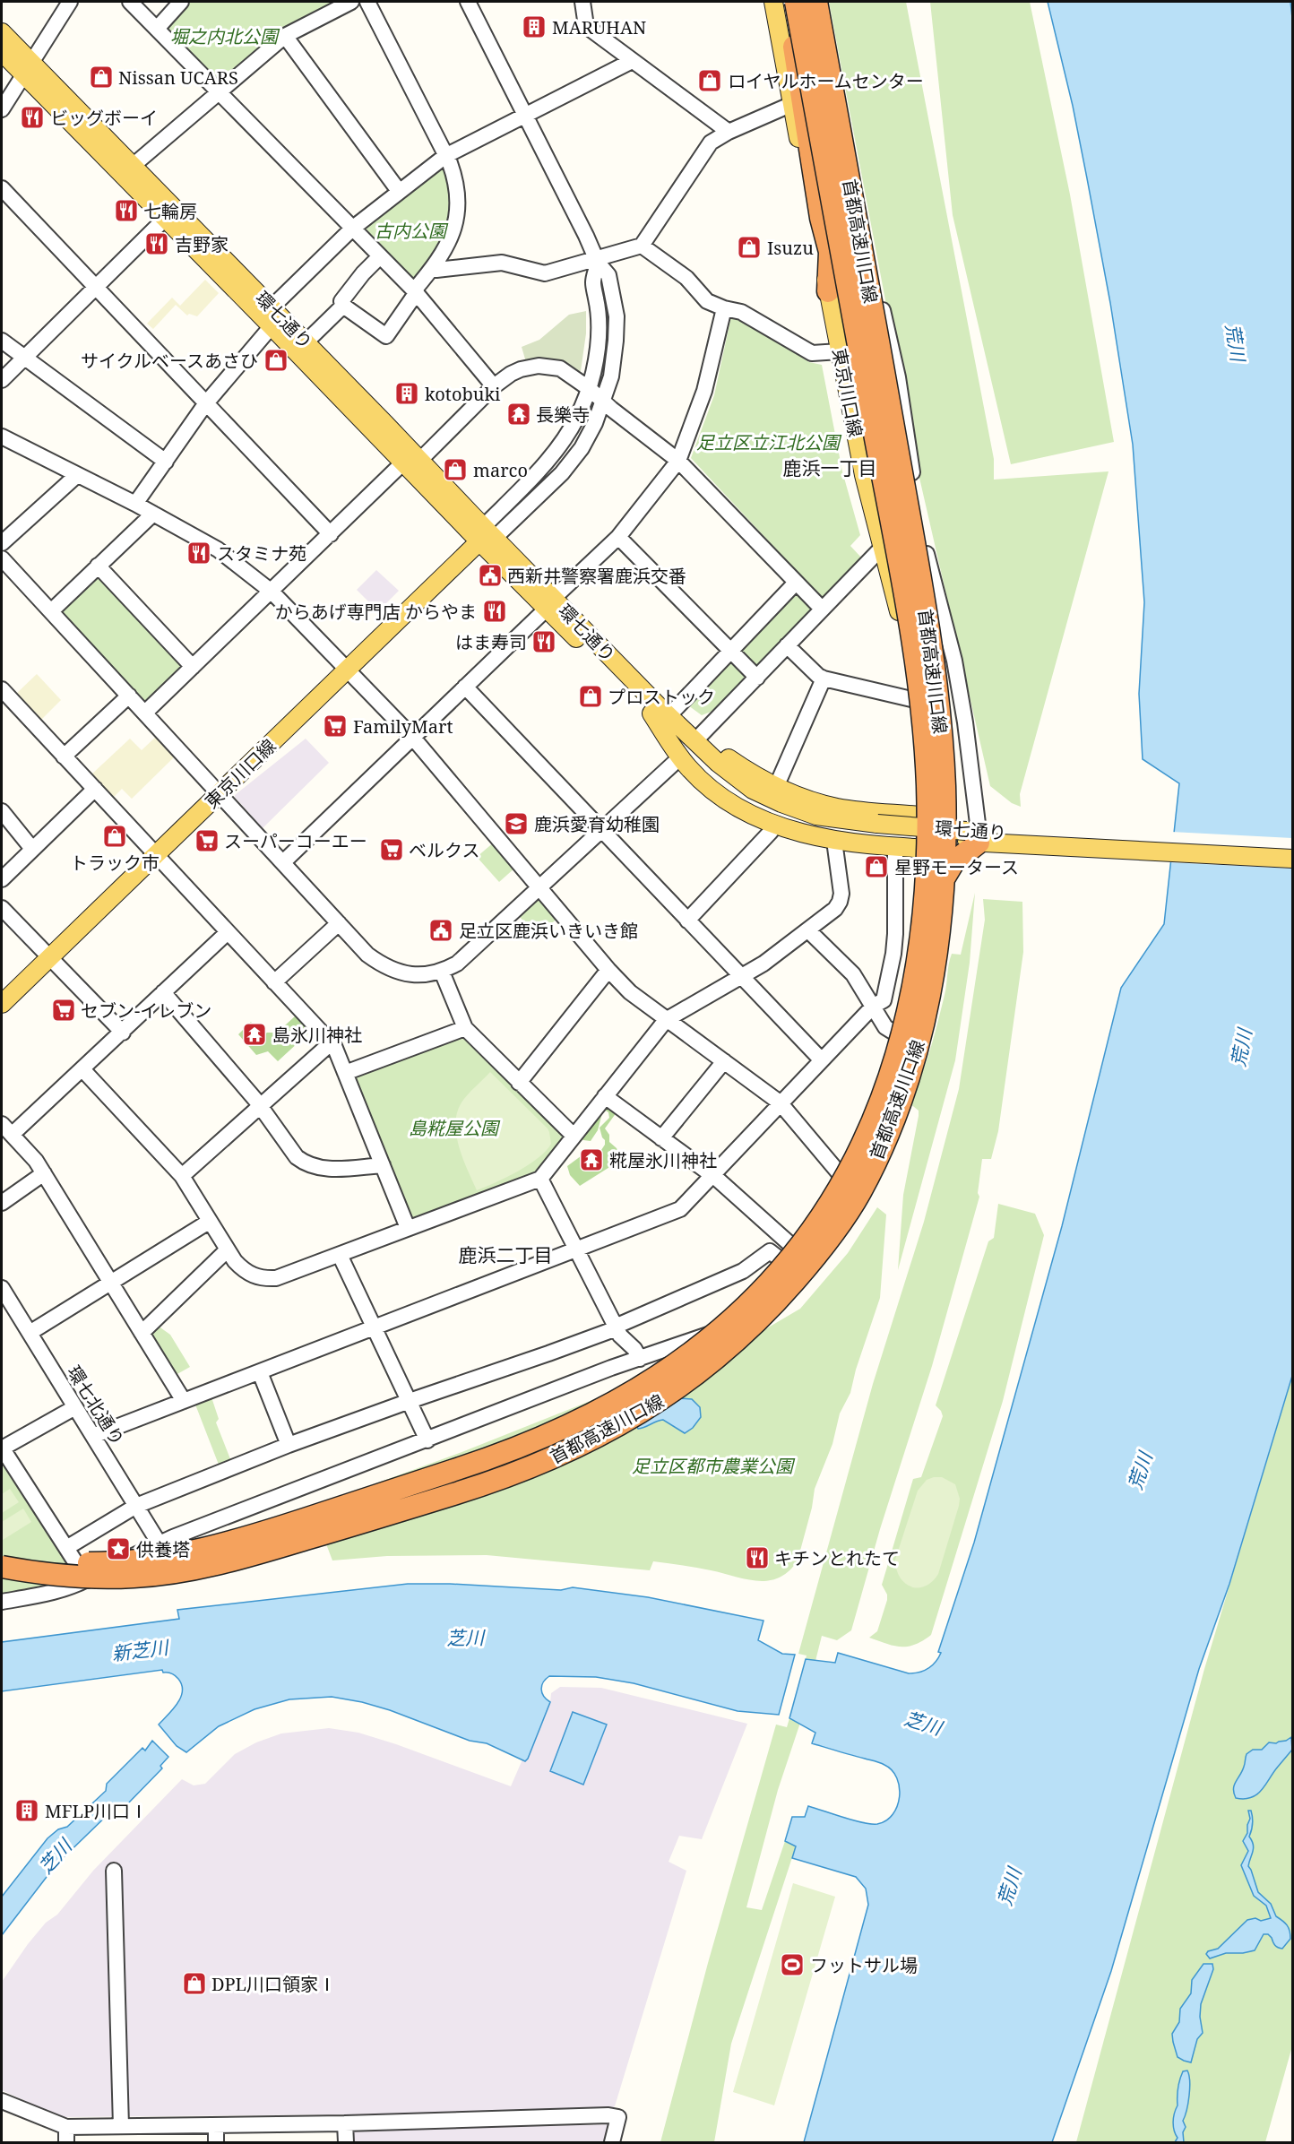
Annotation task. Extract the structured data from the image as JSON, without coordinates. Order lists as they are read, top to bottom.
{
  "streets": {
    "highway": ["首都高速川口線"],
    "main road": ["環七通り", "東京川口線"],
    "street": ["環七北通り"]
  },
  "crossings": [
    ["環七通り", "東京川口線"]
  ],
  "districts": ["鹿浜一丁目", "鹿浜二丁目"],
  "water": ["荒川", "芝川", "新芝川"],
  "parks": [
    "堀之内北公園",
    "古内公園",
    "足立区立江北公園",
    "島糀屋公園",
    "足立区都市農業公園"
  ],
  "places": {
    "building": ["MARUHAN", "kotobuki", "MFLP川口Ⅰ"],
    "shop": [
      "Nissan UCARS",
      "ロイヤルホームセンター",
      "Isuzu",
      "サイクルベースあさひ",
      "marco",
      "プロストック",
      "トラック市",
      "星野モータース",
      "DPL川口領家Ⅰ"
    ],
    "restaurant": [
      "ビッグボーイ",
      "七輪房",
      "吉野家",
      "スタミナ苑",
      "からあげ専門店 からやま",
      "はま寿司",
      "キチンとれたて"
    ],
    "temple": ["長樂寺", "島氷川神社", "糀屋氷川神社"],
    "public building": ["西新井警察署鹿浜交番", "足立区鹿浜いきいき館"],
    "supermarket": [
      "FamilyMart",
      "スーパーコーエー",
      "ベルクス",
      "セブン-イレブン"
    ],
    "school or university": ["鹿浜愛育幼稚園"],
    "place": ["供養塔"],
    "sports": ["フットサル場"]
  }
}
